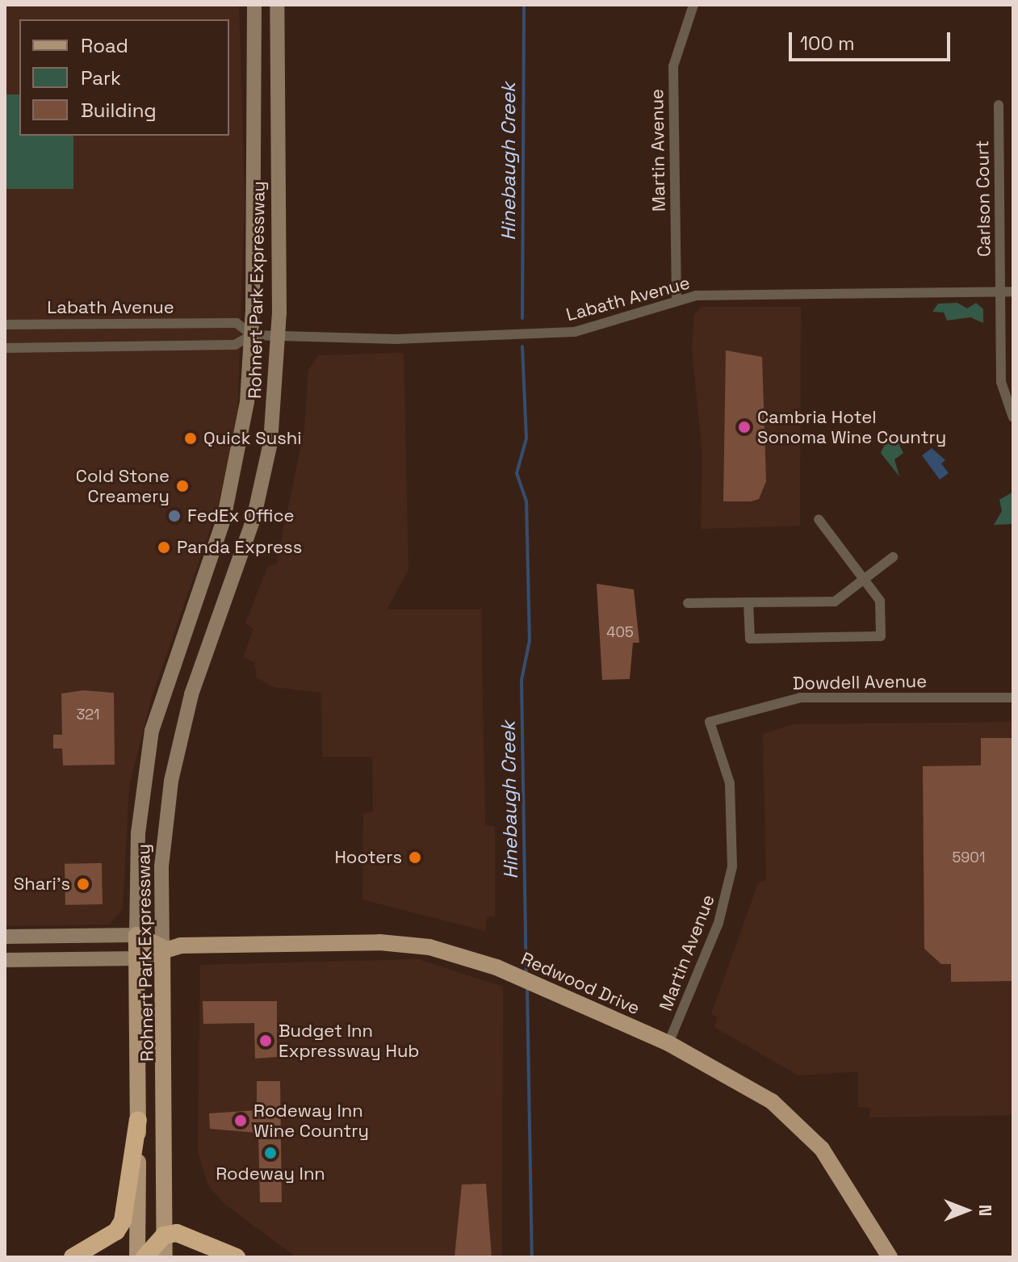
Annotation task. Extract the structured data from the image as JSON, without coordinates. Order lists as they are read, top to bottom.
{
  "streets": {
    "main road": ["Rohnert Park Expressway", "Redwood Drive"],
    "street": [
      "Martin Avenue",
      "Carlson Court",
      "Labath Avenue",
      "Dowdell Avenue"
    ]
  },
  "crossings": [
    ["Martin Avenue", "Labath Avenue"],
    ["Martin Avenue", "Dowdell Avenue"],
    ["Martin Avenue", "Redwood Drive"],
    ["Carlson Court", "Labath Avenue"],
    ["Rohnert Park Expressway", "Labath Avenue"],
    ["Rohnert Park Expressway", "Redwood Drive"]
  ],
  "water": ["Hinebaugh Creek"],
  "places": [
    "Cambria Hotel Sonoma Wine Country",
    "Quick Sushi",
    "Cold Stone Creamery",
    "FedEx Office",
    "Panda Express",
    "Hooters",
    "Shari's",
    "Budget Inn Expressway Hub",
    "Rodeway Inn Wine Country",
    "Rodeway Inn"
  ],
  "house_numbers": ["405", "321", "5901"],
  "legend": ["Road", "Park", "Building"],
  "scale_bar": "100 m",
  "north": "right"
}
